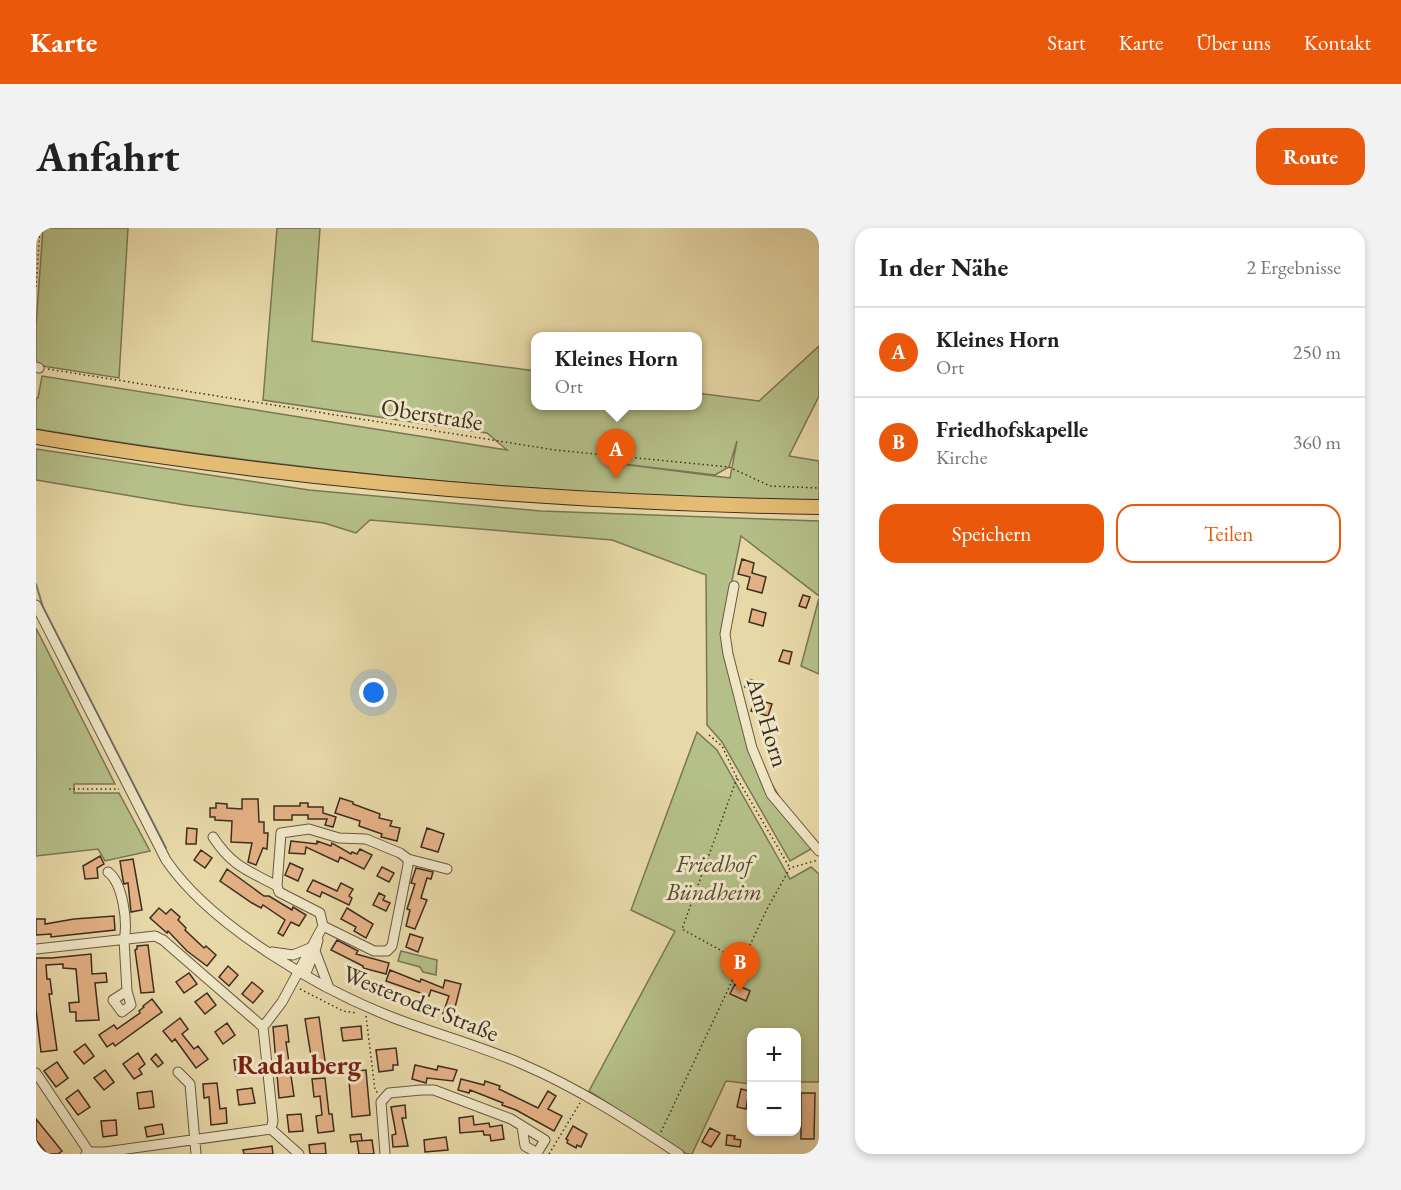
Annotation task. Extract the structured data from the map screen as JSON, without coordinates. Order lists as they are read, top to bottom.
{
  "streets": {
    "street": ["Am Horn", "Westeroder Straße"],
    "path": ["Oberstraße"]
  },
  "districts": ["Radauberg"],
  "parks": ["Friedhof Bündheim"],
  "page": {
    "header": "Karte",
    "nav": [
      "Start",
      "Karte",
      "Über uns",
      "Kontakt"
    ],
    "buttons": [
      "Route",
      ["Speichern", "Teilen"]
    ],
    "title": "Anfahrt",
    "heading": ["In der Nähe", "2 Ergebnisse"],
    "list": [
      {
        "mark": "A",
        "name": "Kleines Horn",
        "note": "Ort",
        "value": "250 m"
      },
      {
        "mark": "B",
        "name": "Friedhofskapelle",
        "note": "Kirche",
        "value": "360 m"
      }
    ],
    "popup": ["Kleines Horn", "Ort"],
    "pins": ["A", "B"],
    "map_buttons": ["+", "−"]
  }
}
